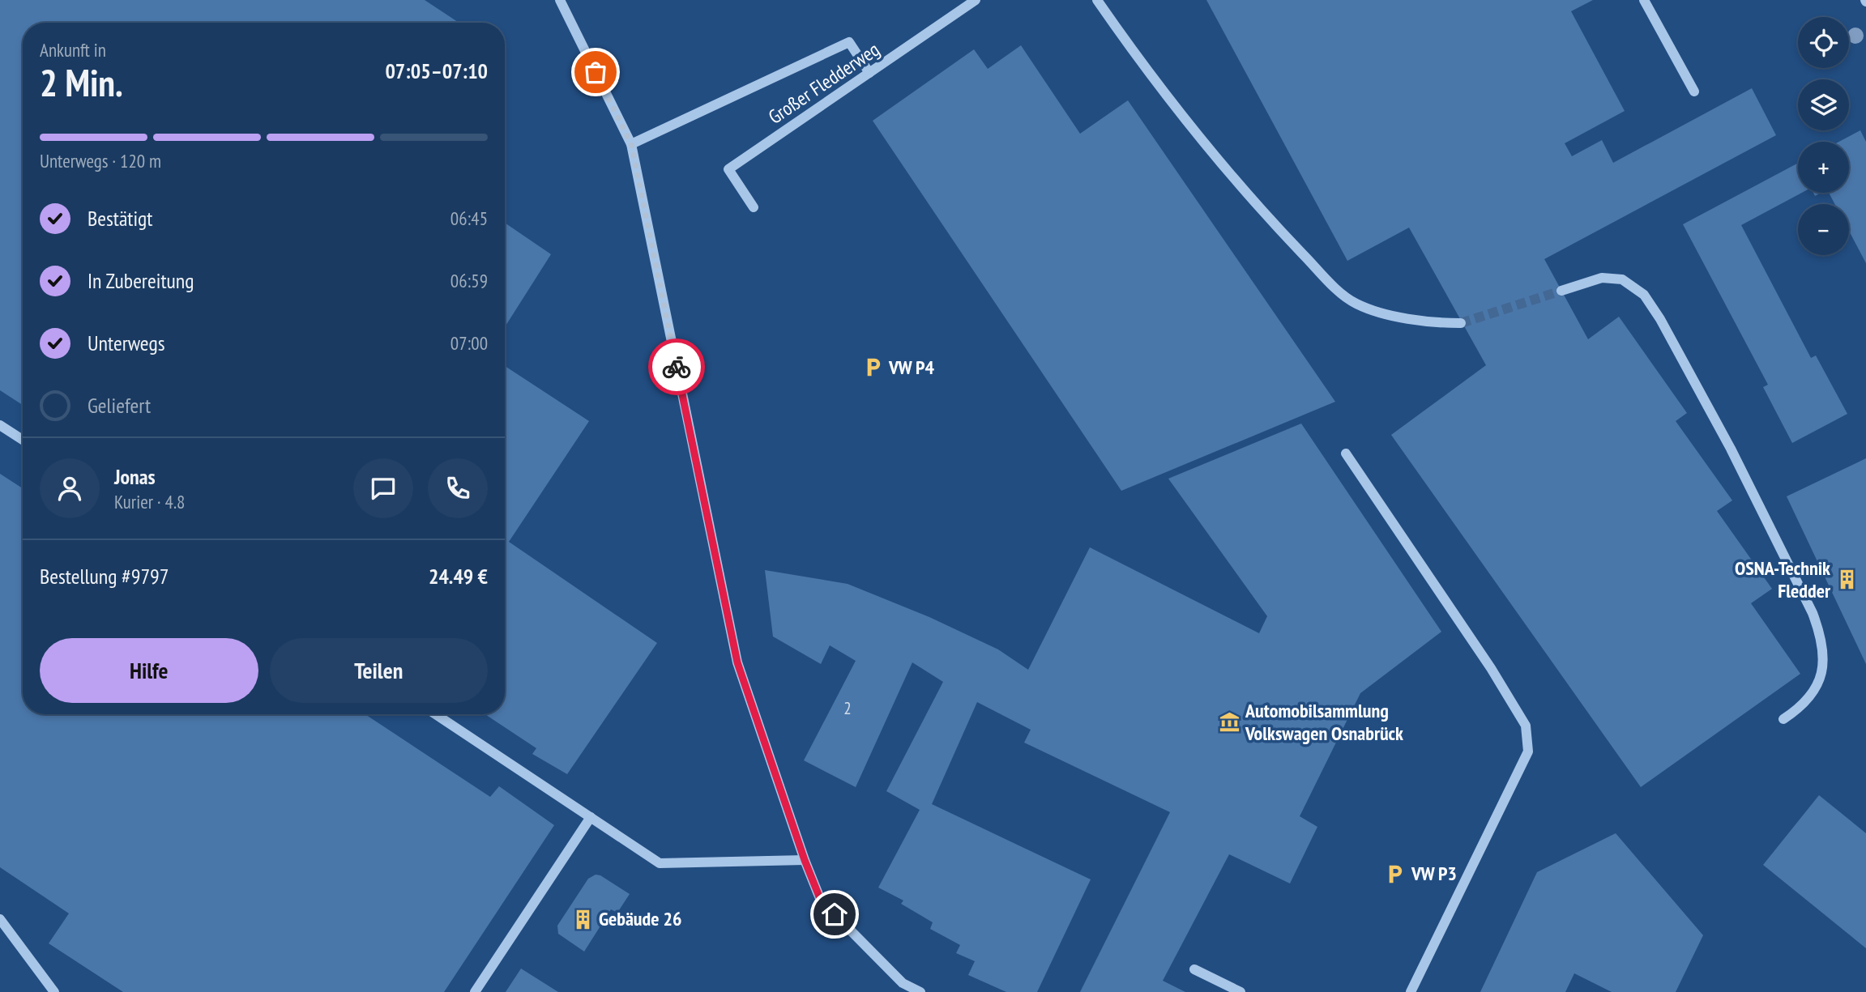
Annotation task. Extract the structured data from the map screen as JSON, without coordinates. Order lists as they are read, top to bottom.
{
  "streets": {
    "lane": ["Großer Fledderweg"]
  },
  "places": {
    "parking": ["VW P4", "VW P3"],
    "building": ["OSNA-Technik Fledder", "Gebäude 26"],
    "museum": ["Automobilsammlung Volkswagen Osnabrück"]
  },
  "house_numbers": ["2"],
  "page": {
    "map_buttons": ["+", "−"],
    "heading": ["2 Min.", "Ankunft in", "07:05–07:10"],
    "panel": [
      "Jonas",
      "Kurier · 4.8",
      "Bestellung #9797",
      "24.49 €"
    ],
    "bar": "Unterwegs · 120 m",
    "list": [
      ["Bestätigt", "06:45"],
      ["In Zubereitung", "06:59"],
      ["Unterwegs", "07:00"],
      "Geliefert"
    ],
    "buttons": ["Hilfe", "Teilen"]
  }
}
